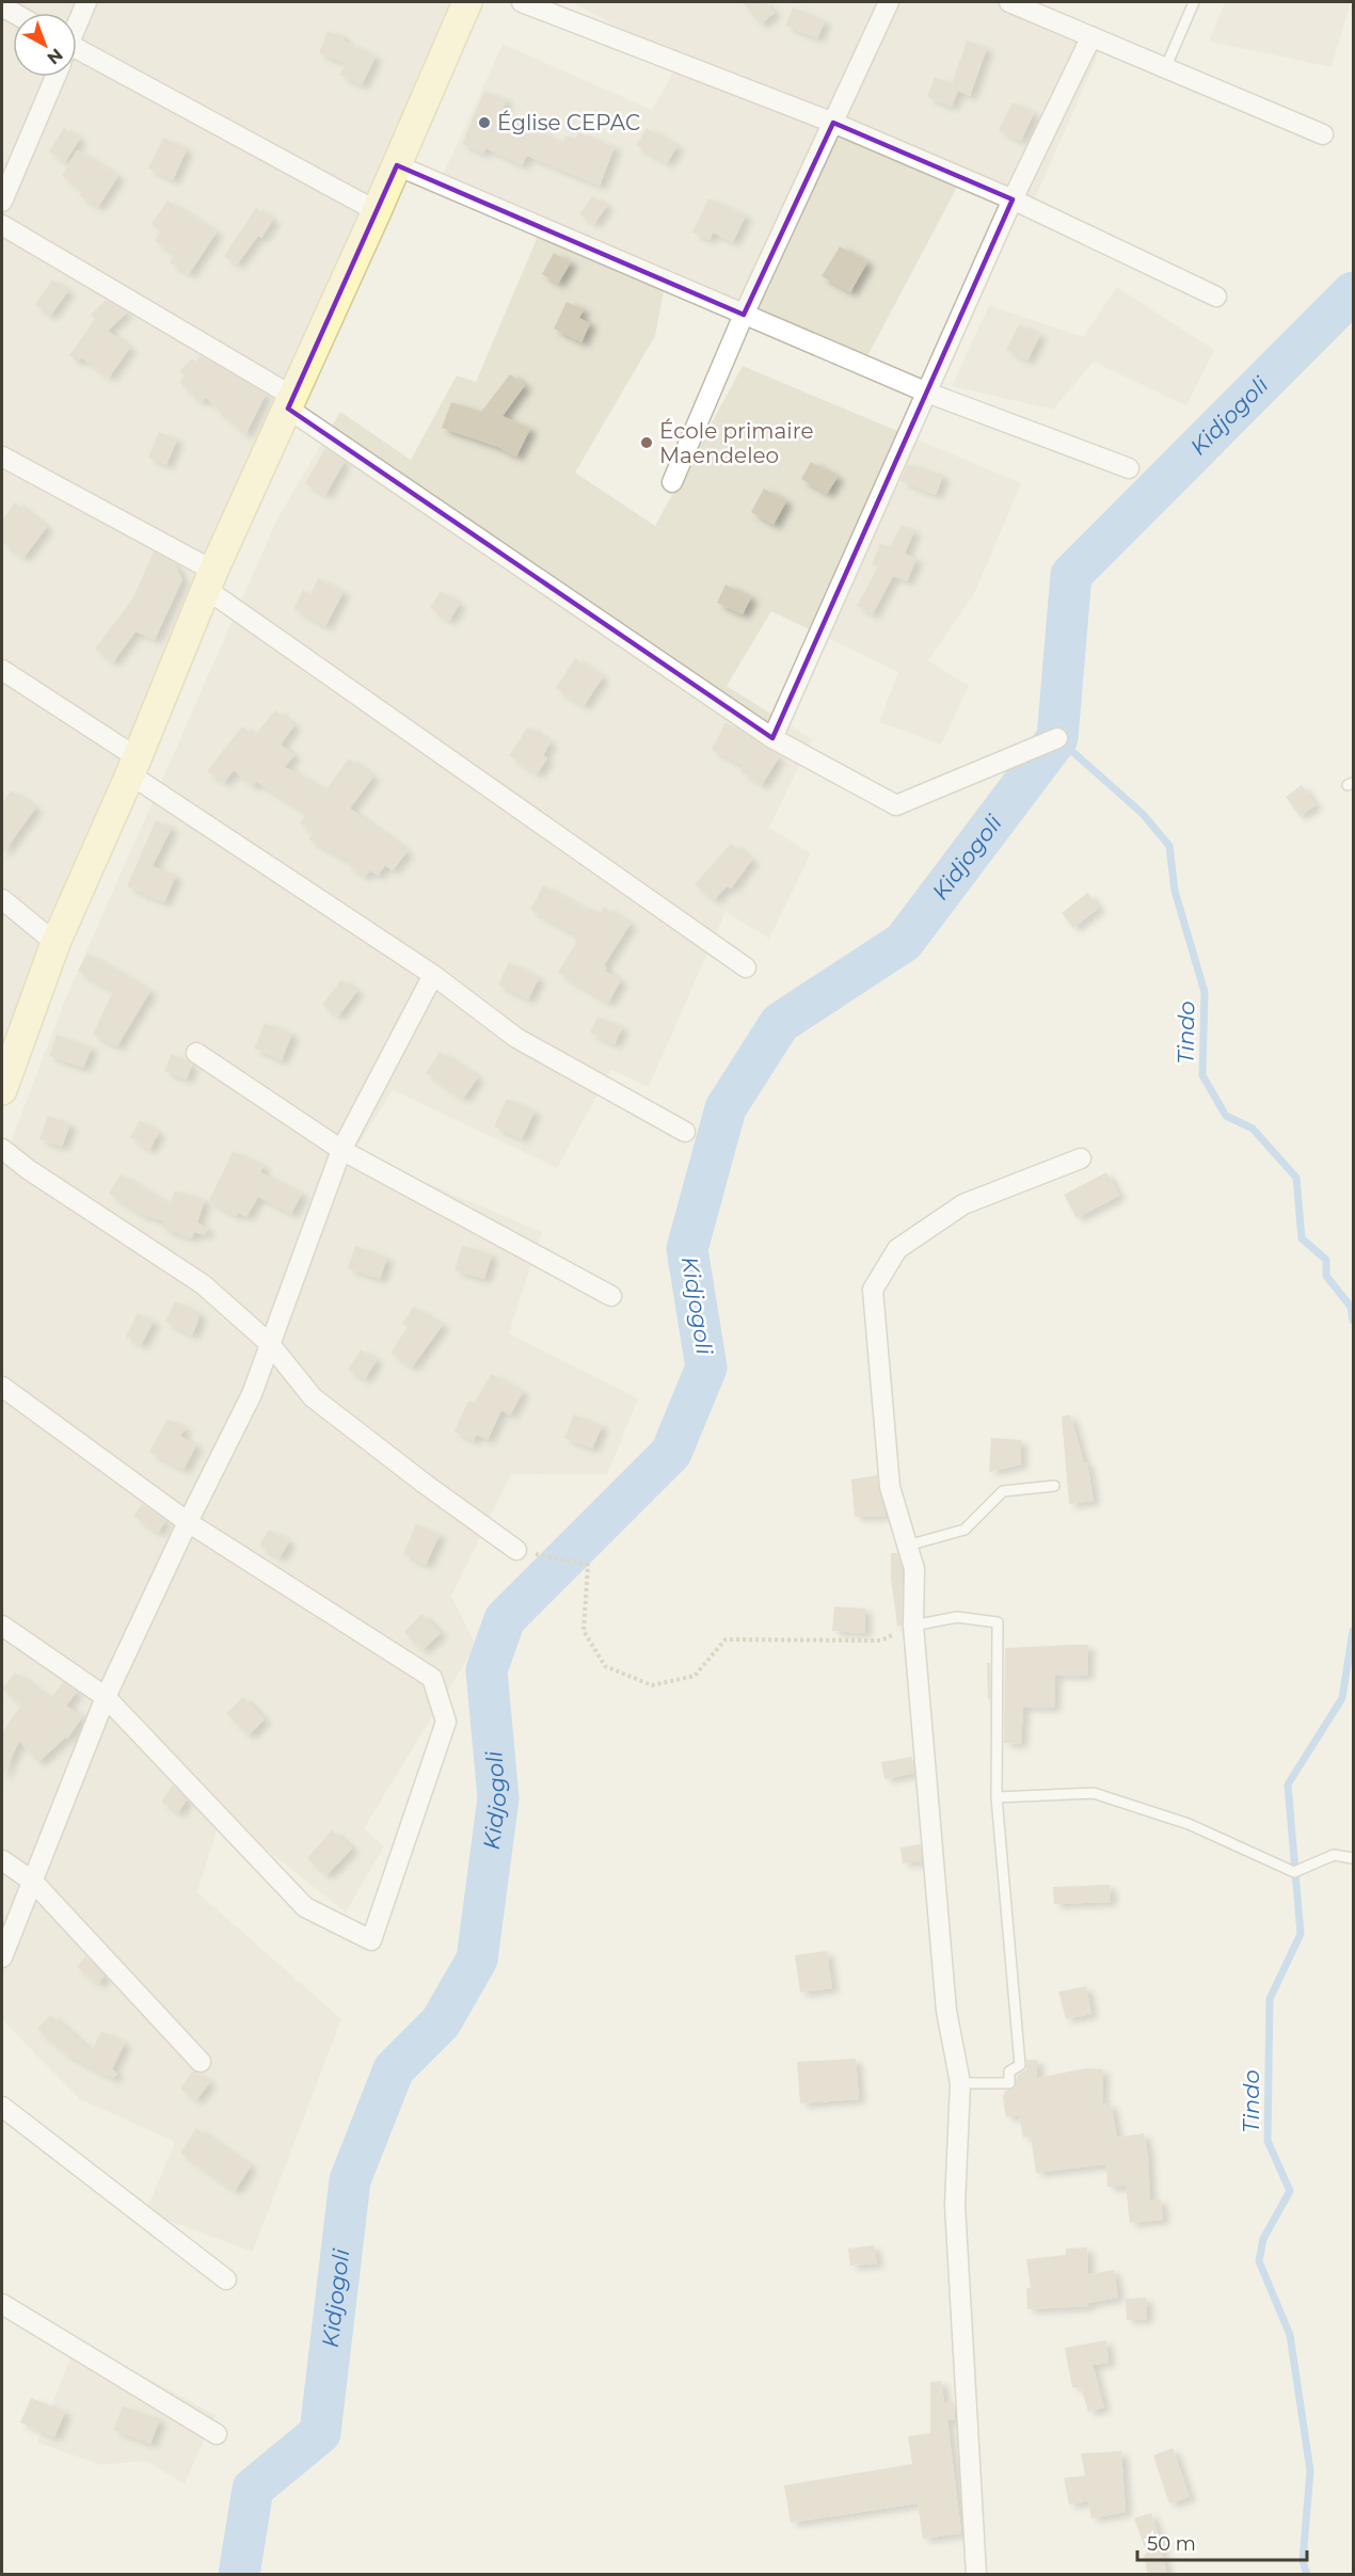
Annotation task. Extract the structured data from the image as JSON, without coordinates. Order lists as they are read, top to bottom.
{
  "water": ["Kidjogoli", "Tindo"],
  "places": ["Église CEPAC", "École primaire Maendeleo"],
  "scale_bar": "50 m",
  "north": "bottom right"
}
